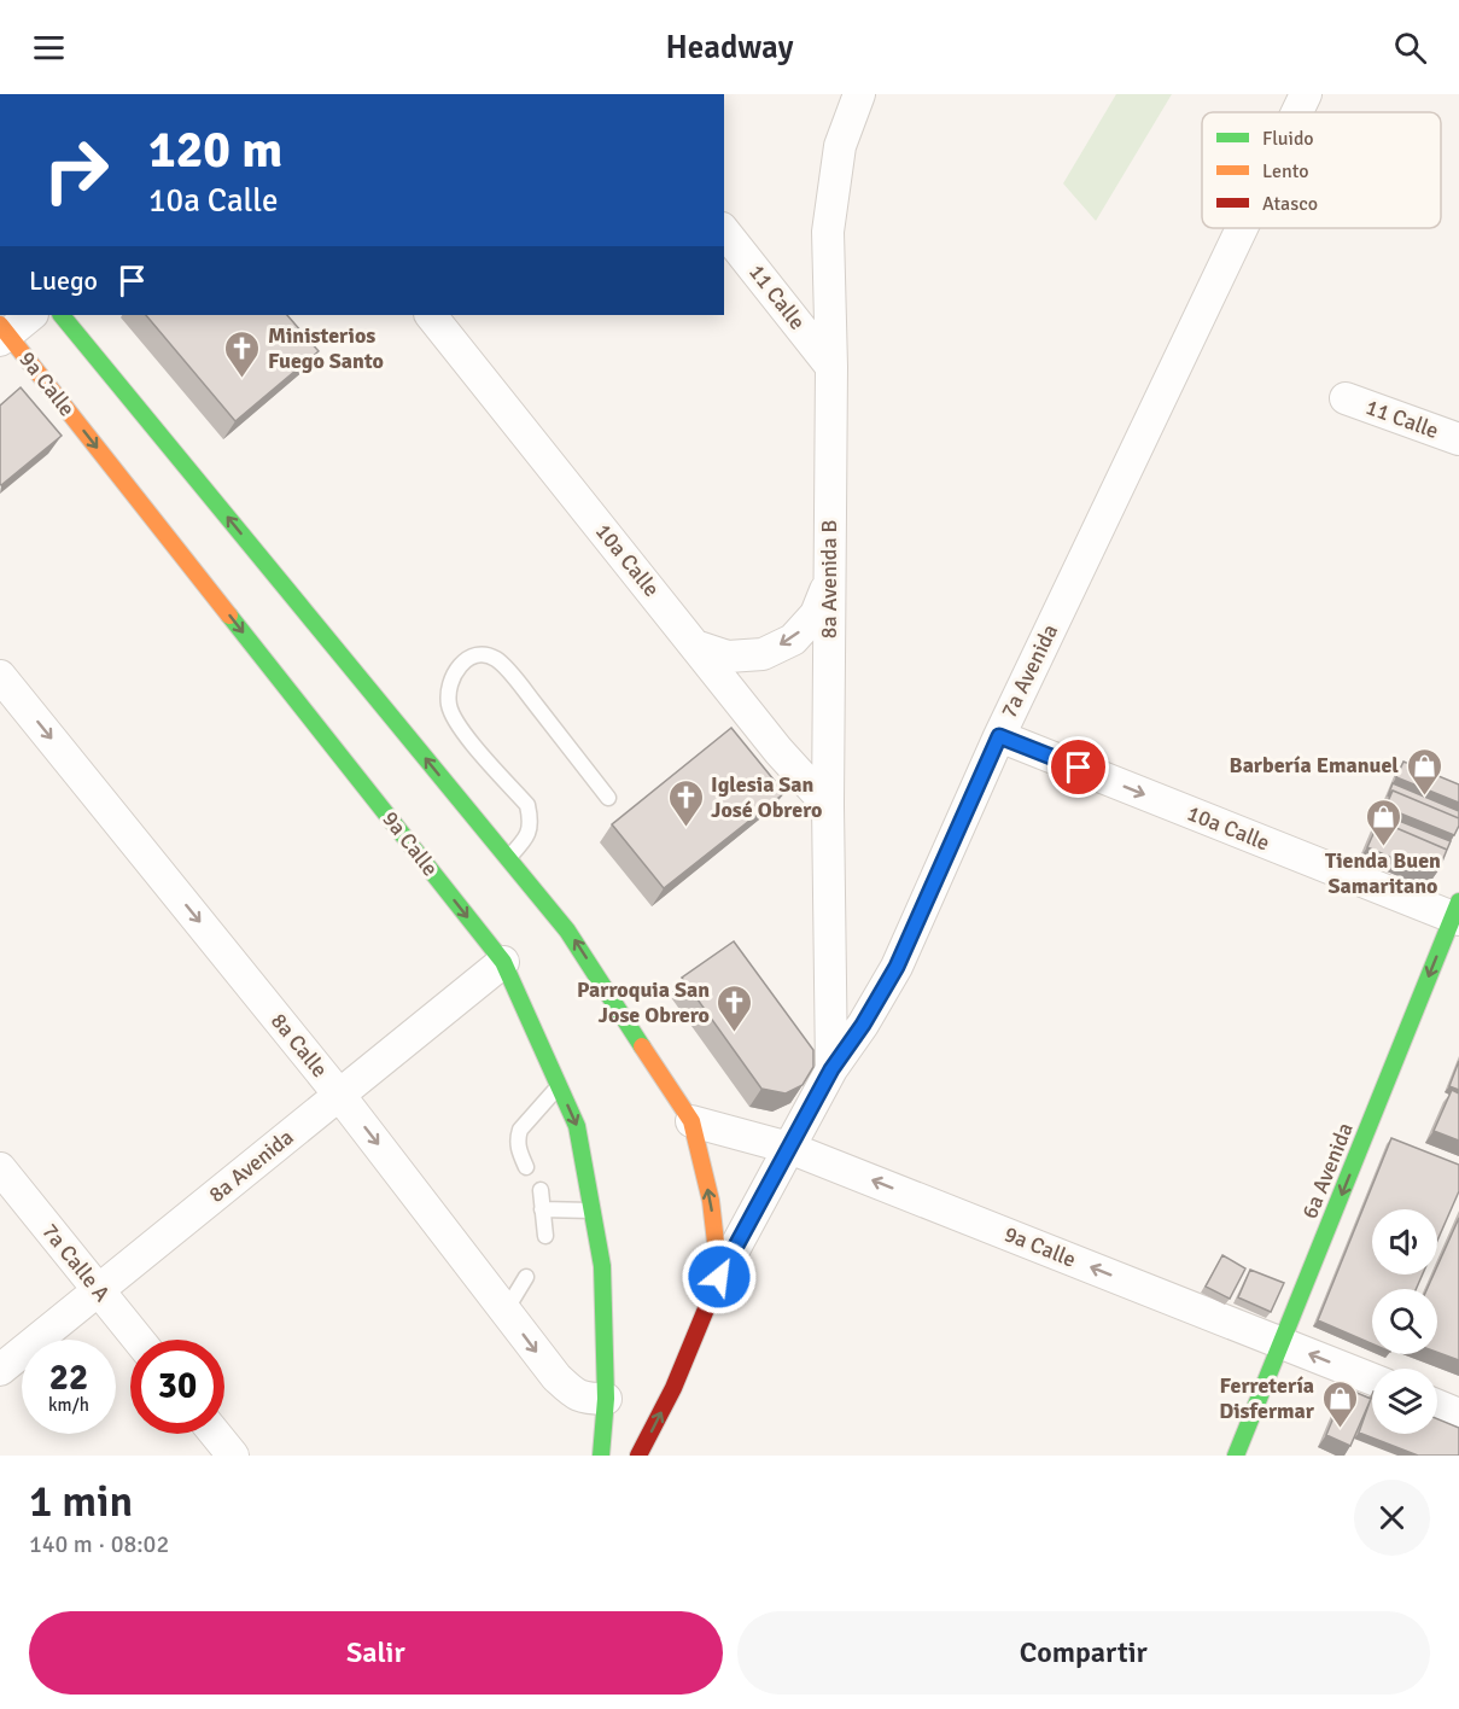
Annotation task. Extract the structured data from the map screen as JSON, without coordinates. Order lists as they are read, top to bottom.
{
  "streets": {
    "main road": ["9a Calle", "6a Avenida"],
    "street": [
      "11 Calle",
      "10a Calle",
      "8a Avenida B",
      "7a Avenida",
      "8a Calle",
      "8a Avenida",
      "7a Calle A"
    ]
  },
  "crossings": [
    ["11 Calle", "8a Avenida B"],
    ["9a Calle", "7a Avenida"],
    ["9a Calle", "8a Calle"],
    ["9a Calle", "8a Avenida"],
    ["9a Calle", "6a Avenida"],
    ["10a Calle", "8a Avenida B"],
    ["10a Calle", "7a Avenida"],
    ["10a Calle", "6a Avenida"],
    ["8a Avenida B", "7a Avenida"],
    ["8a Calle", "8a Avenida"],
    ["8a Avenida", "7a Calle A"]
  ],
  "one_way": ["10a Calle", "8a Calle", "6a Avenida"],
  "places": {
    "church": ["Ministerios Fuego Santo", "Iglesia San José Obrero", "Parroquia San Jose Obrero"],
    "shop": ["Barbería Emanuel", "Tienda Buen Samaritano", "Ferretería Disfermar"]
  },
  "legend": ["Fluido", "Lento", "Atasco"],
  "page": {
    "header": "Headway",
    "turn": ["120 m", "10a Calle"],
    "then": "Luego",
    "speed": "22 km/h",
    "limit": "30",
    "heading": ["1 min", "140 m · 08:02"],
    "buttons": ["Salir", "Compartir"]
  }
}
